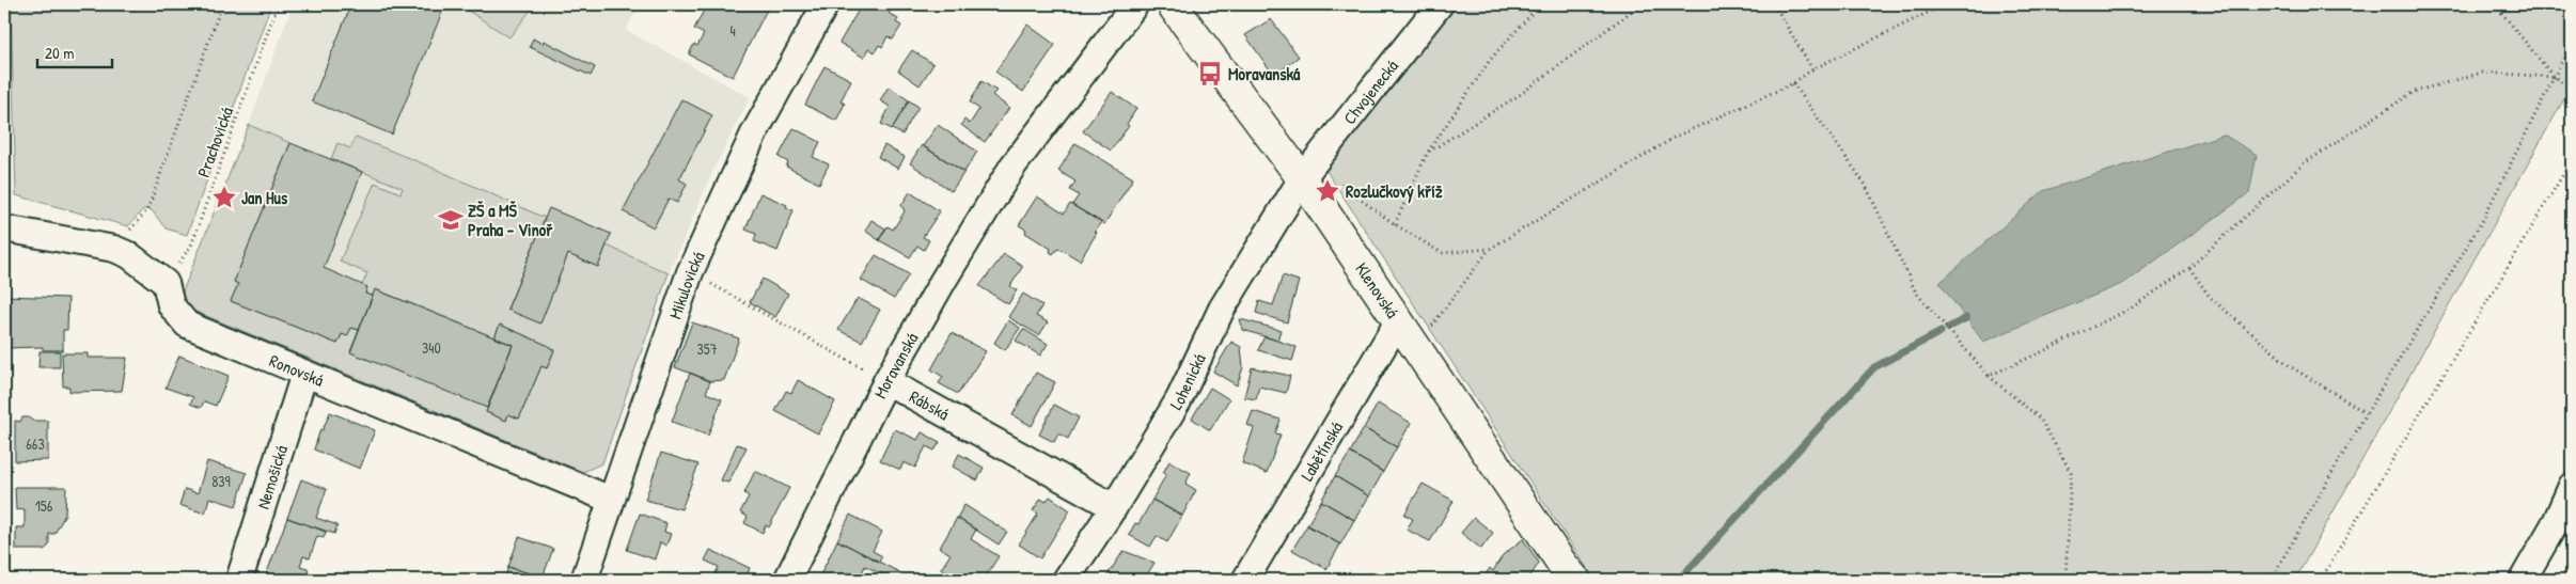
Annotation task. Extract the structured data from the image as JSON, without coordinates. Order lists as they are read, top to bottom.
{
  "streets": {
    "street": [
      "Chvojenecká",
      "Mikulovická",
      "Klenovská",
      "Moravanská",
      "Ronovská",
      "Lohenická",
      "Rábská",
      "Labětínská",
      "Nemošická"
    ],
    "path": ["Prachovická"]
  },
  "crossings": [
    ["Chvojenecká", "Klenovská"],
    ["Chvojenecká", "Lohenická"],
    ["Prachovická", "Ronovská"],
    ["Mikulovická", "Ronovská"],
    ["Klenovská", "Lohenická"],
    ["Klenovská", "Labětínská"],
    ["Moravanská", "Rábská"],
    ["Ronovská", "Nemošická"],
    ["Lohenická", "Rábská"]
  ],
  "places": {
    "bus stop": ["Moravanská"],
    "place": ["Rozlučkový kříž", "Jan Hus"],
    "school or university": ["ZŠ a MŠ Praha - Vinoř"]
  },
  "house_numbers": [
    "4",
    "340",
    "357",
    "663",
    "839",
    "156"
  ],
  "scale_bar": "20 m"
}
